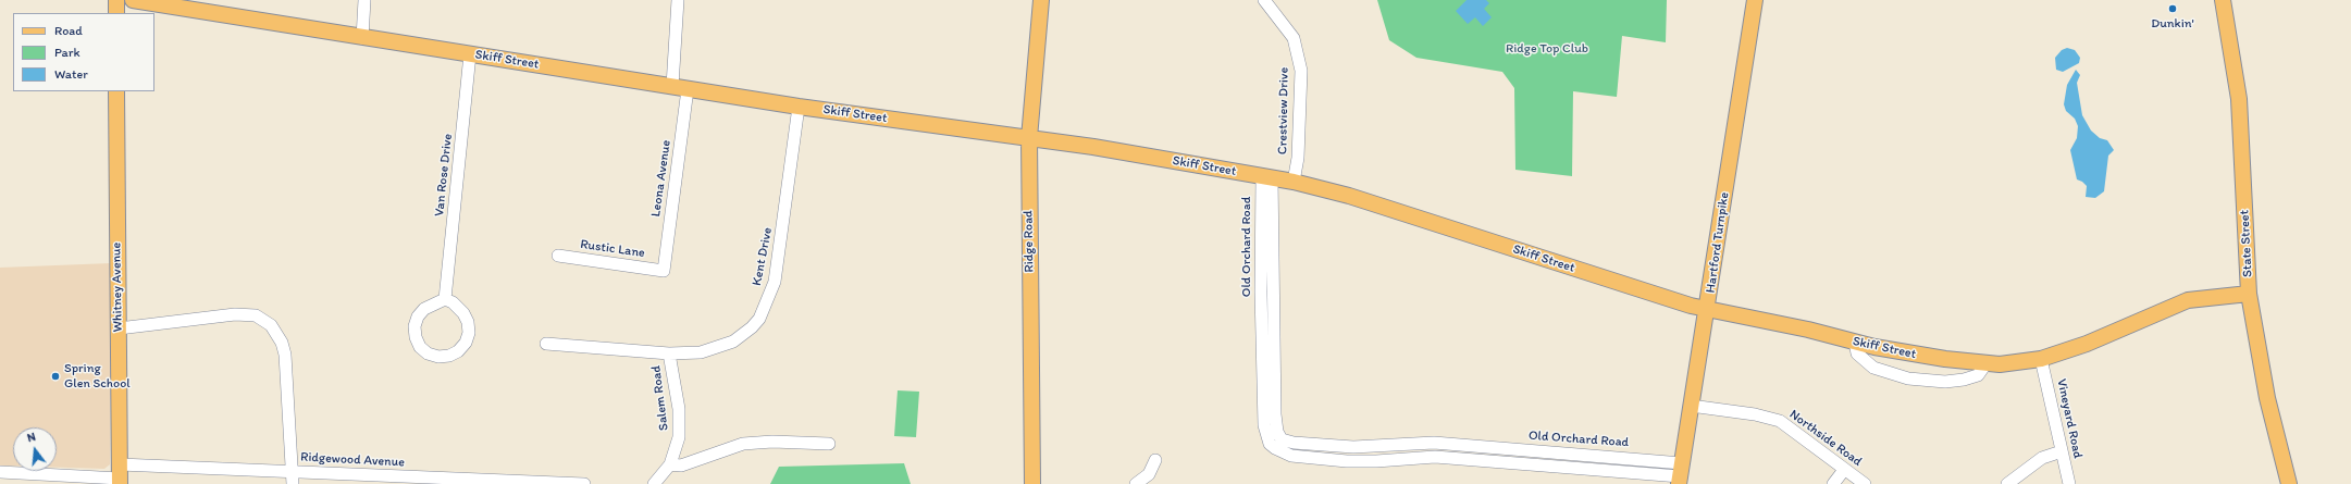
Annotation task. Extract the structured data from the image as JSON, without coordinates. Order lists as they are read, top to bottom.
{
  "streets": {
    "main road": [
      "Skiff Street",
      "Ridge Road",
      "Hartford Turnpike",
      "State Street",
      "Whitney Avenue"
    ],
    "street": [
      "Crestview Drive",
      "Van Rose Drive",
      "Leona Avenue",
      "Old Orchard Road",
      "Rustic Lane",
      "Kent Drive",
      "Salem Road",
      "Vineyard Road",
      "Northside Road",
      "Ridgewood Avenue"
    ]
  },
  "crossings": [
    ["Skiff Street", "Crestview Drive"],
    ["Skiff Street", "Van Rose Drive"],
    ["Skiff Street", "Leona Avenue"],
    ["Skiff Street", "Ridge Road"],
    ["Skiff Street", "Hartford Turnpike"],
    ["Skiff Street", "State Street"],
    ["Skiff Street", "Old Orchard Road"],
    ["Skiff Street", "Kent Drive"],
    ["Skiff Street", "Vineyard Road"],
    ["Leona Avenue", "Rustic Lane"],
    ["Hartford Turnpike", "Old Orchard Road"],
    ["Hartford Turnpike", "Northside Road"],
    ["Kent Drive", "Salem Road"],
    ["Whitney Avenue", "Ridgewood Avenue"]
  ],
  "parks": ["Ridge Top Club"],
  "places": ["Dunkin'", "Spring Glen School"],
  "legend": ["Road", "Park", "Water"],
  "north": "top"
}
